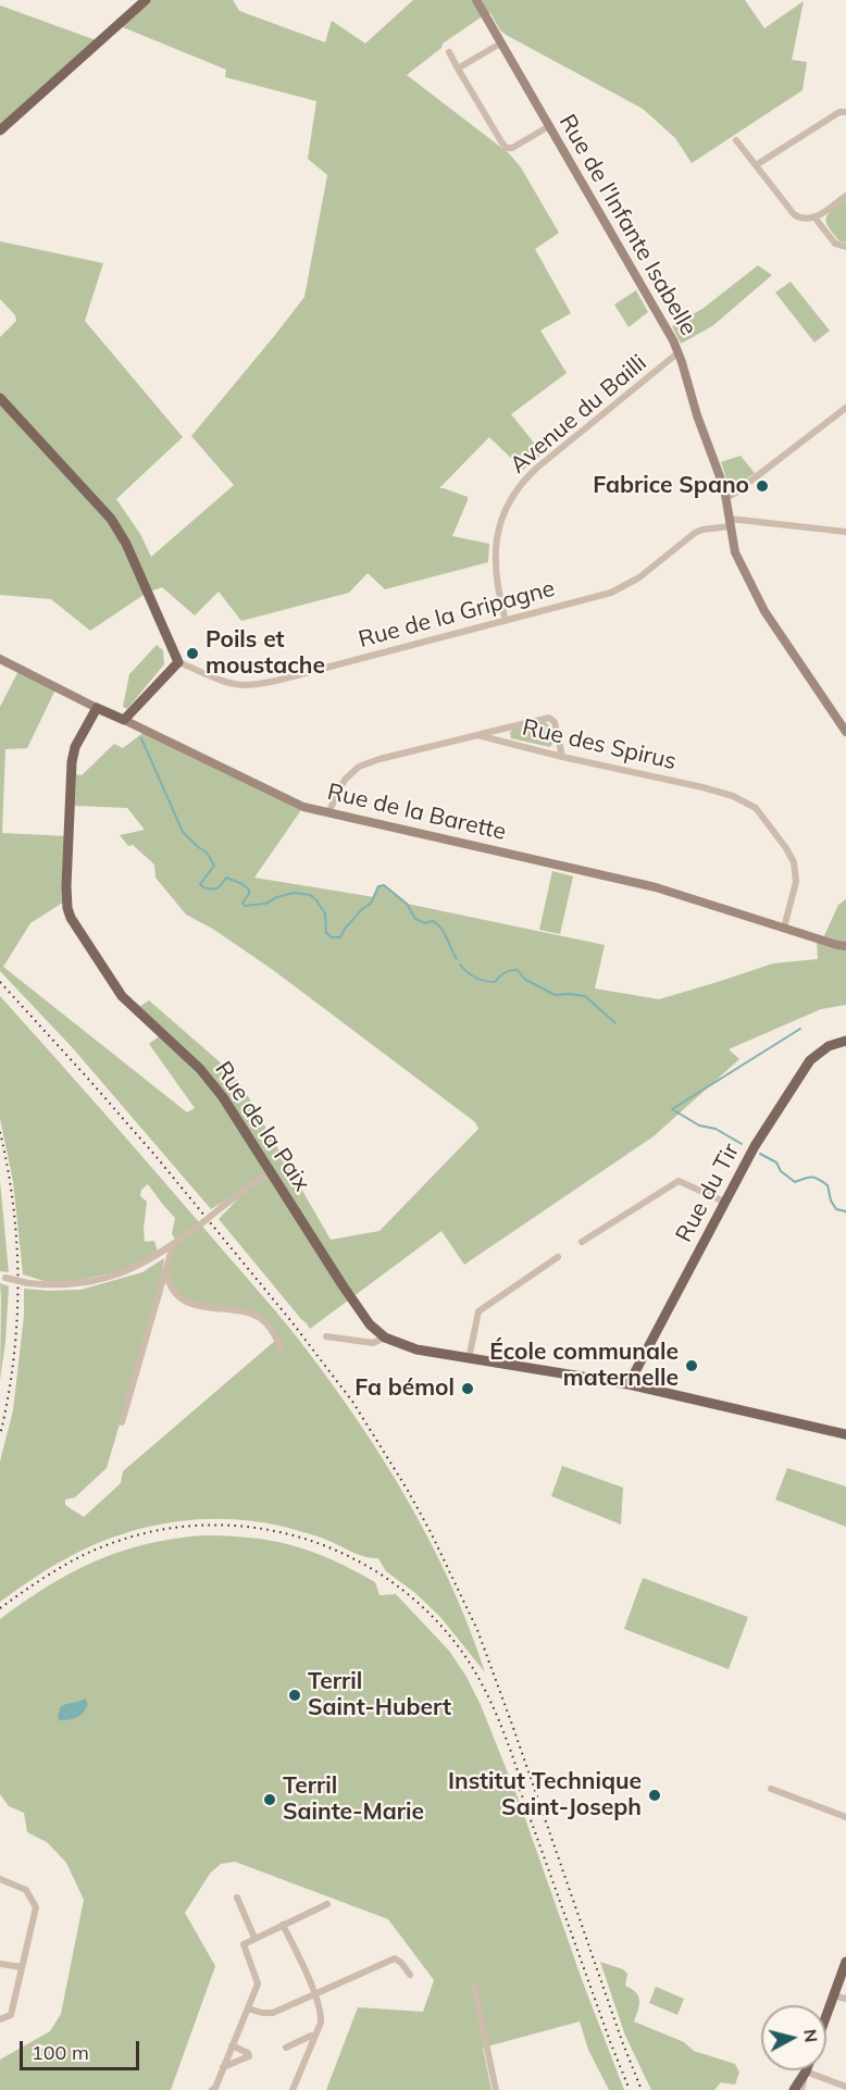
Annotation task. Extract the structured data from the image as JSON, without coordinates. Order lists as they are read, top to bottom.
{
  "streets": {
    "main road": ["Rue de la Barette", "Rue de la Paix", "Rue du Tir"],
    "street": [
      "Rue de l'Infante Isabelle",
      "Avenue du Bailli",
      "Rue de la Gripagne",
      "Rue des Spirus"
    ]
  },
  "crossings": [
    ["Rue de l'Infante Isabelle", "Avenue du Bailli"],
    ["Rue de l'Infante Isabelle", "Rue de la Gripagne"],
    ["Avenue du Bailli", "Rue de la Gripagne"],
    ["Rue des Spirus", "Rue de la Barette"],
    ["Rue de la Barette", "Rue de la Paix"],
    ["Rue de la Paix", "Rue du Tir"]
  ],
  "places": [
    "Fabrice Spano",
    "Poils et moustache",
    "École communale maternelle",
    "Fa bémol",
    "Terril Saint-Hubert",
    "Institut Technique Saint-Joseph",
    "Terril Sainte-Marie"
  ],
  "scale_bar": "100 m",
  "north": "right"
}
